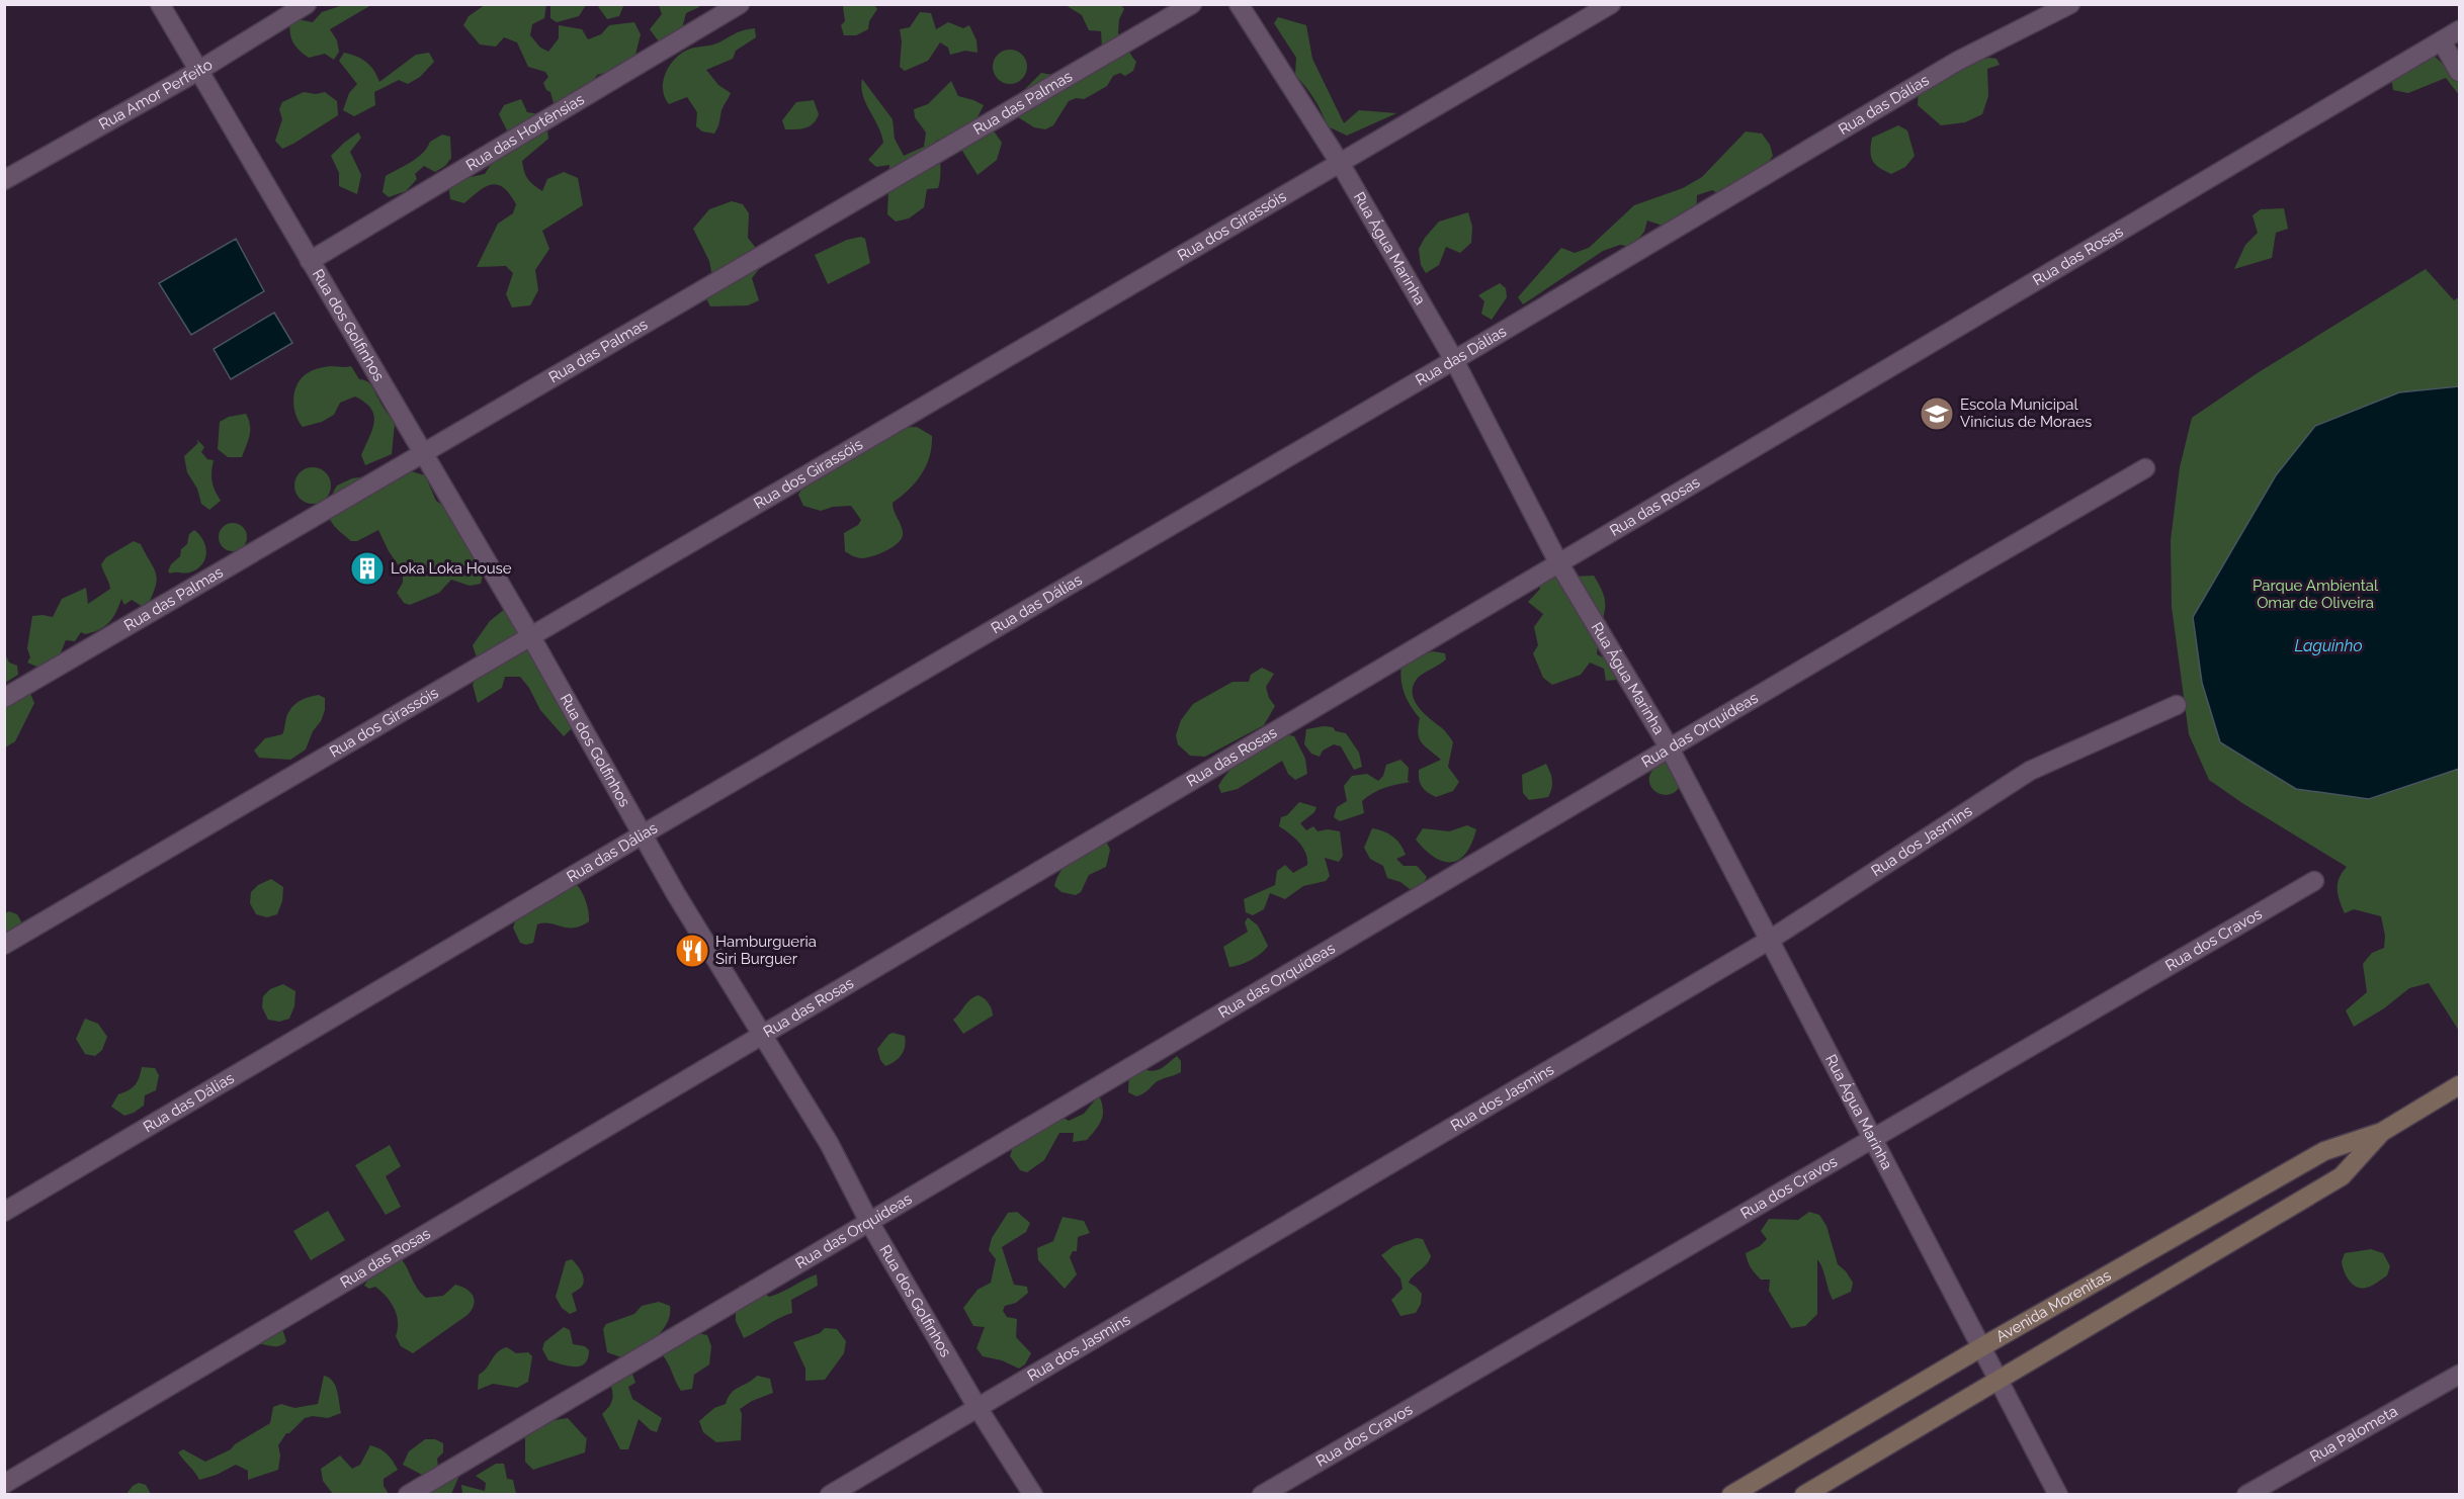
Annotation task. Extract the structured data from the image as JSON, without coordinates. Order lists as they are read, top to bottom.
{
  "streets": {
    "main road": ["Avenida Morenitas"],
    "street": [
      "Rua Amor Perfeito",
      "Rua das Palmas",
      "Rua das Dálias",
      "Rua das Hortênsias",
      "Rua dos Girassóis",
      "Rua Água Marinha",
      "Rua das Rosas",
      "Rua dos Golfinhos",
      "Rua das Orquídeas",
      "Rua dos Jasmins",
      "Rua dos Cravos",
      "Rua Palometa"
    ]
  },
  "crossings": [
    ["Rua Amor Perfeito", "Rua dos Golfinhos"],
    ["Rua das Palmas", "Rua dos Golfinhos"],
    ["Rua das Dálias", "Rua Água Marinha"],
    ["Rua das Dálias", "Rua dos Golfinhos"],
    ["Rua das Hortênsias", "Rua dos Golfinhos"],
    ["Rua dos Girassóis", "Rua Água Marinha"],
    ["Rua dos Girassóis", "Rua dos Golfinhos"],
    ["Rua Água Marinha", "Rua das Rosas"],
    ["Rua Água Marinha", "Rua das Orquídeas"],
    ["Rua Água Marinha", "Rua dos Jasmins"],
    ["Rua Água Marinha", "Rua dos Cravos"],
    ["Rua Água Marinha", "Avenida Morenitas"],
    ["Rua das Rosas", "Rua dos Golfinhos"],
    ["Rua dos Golfinhos", "Rua das Orquídeas"],
    ["Rua dos Golfinhos", "Rua dos Jasmins"]
  ],
  "water": ["Laguinho"],
  "parks": ["Parque Ambiental Omar de Oliveira"],
  "places": {
    "school or university": ["Escola Municipal Vinícius de Moraes"],
    "building": ["Loka Loka House"],
    "restaurant": ["Hamburgueria Siri Burguer"]
  }
}
